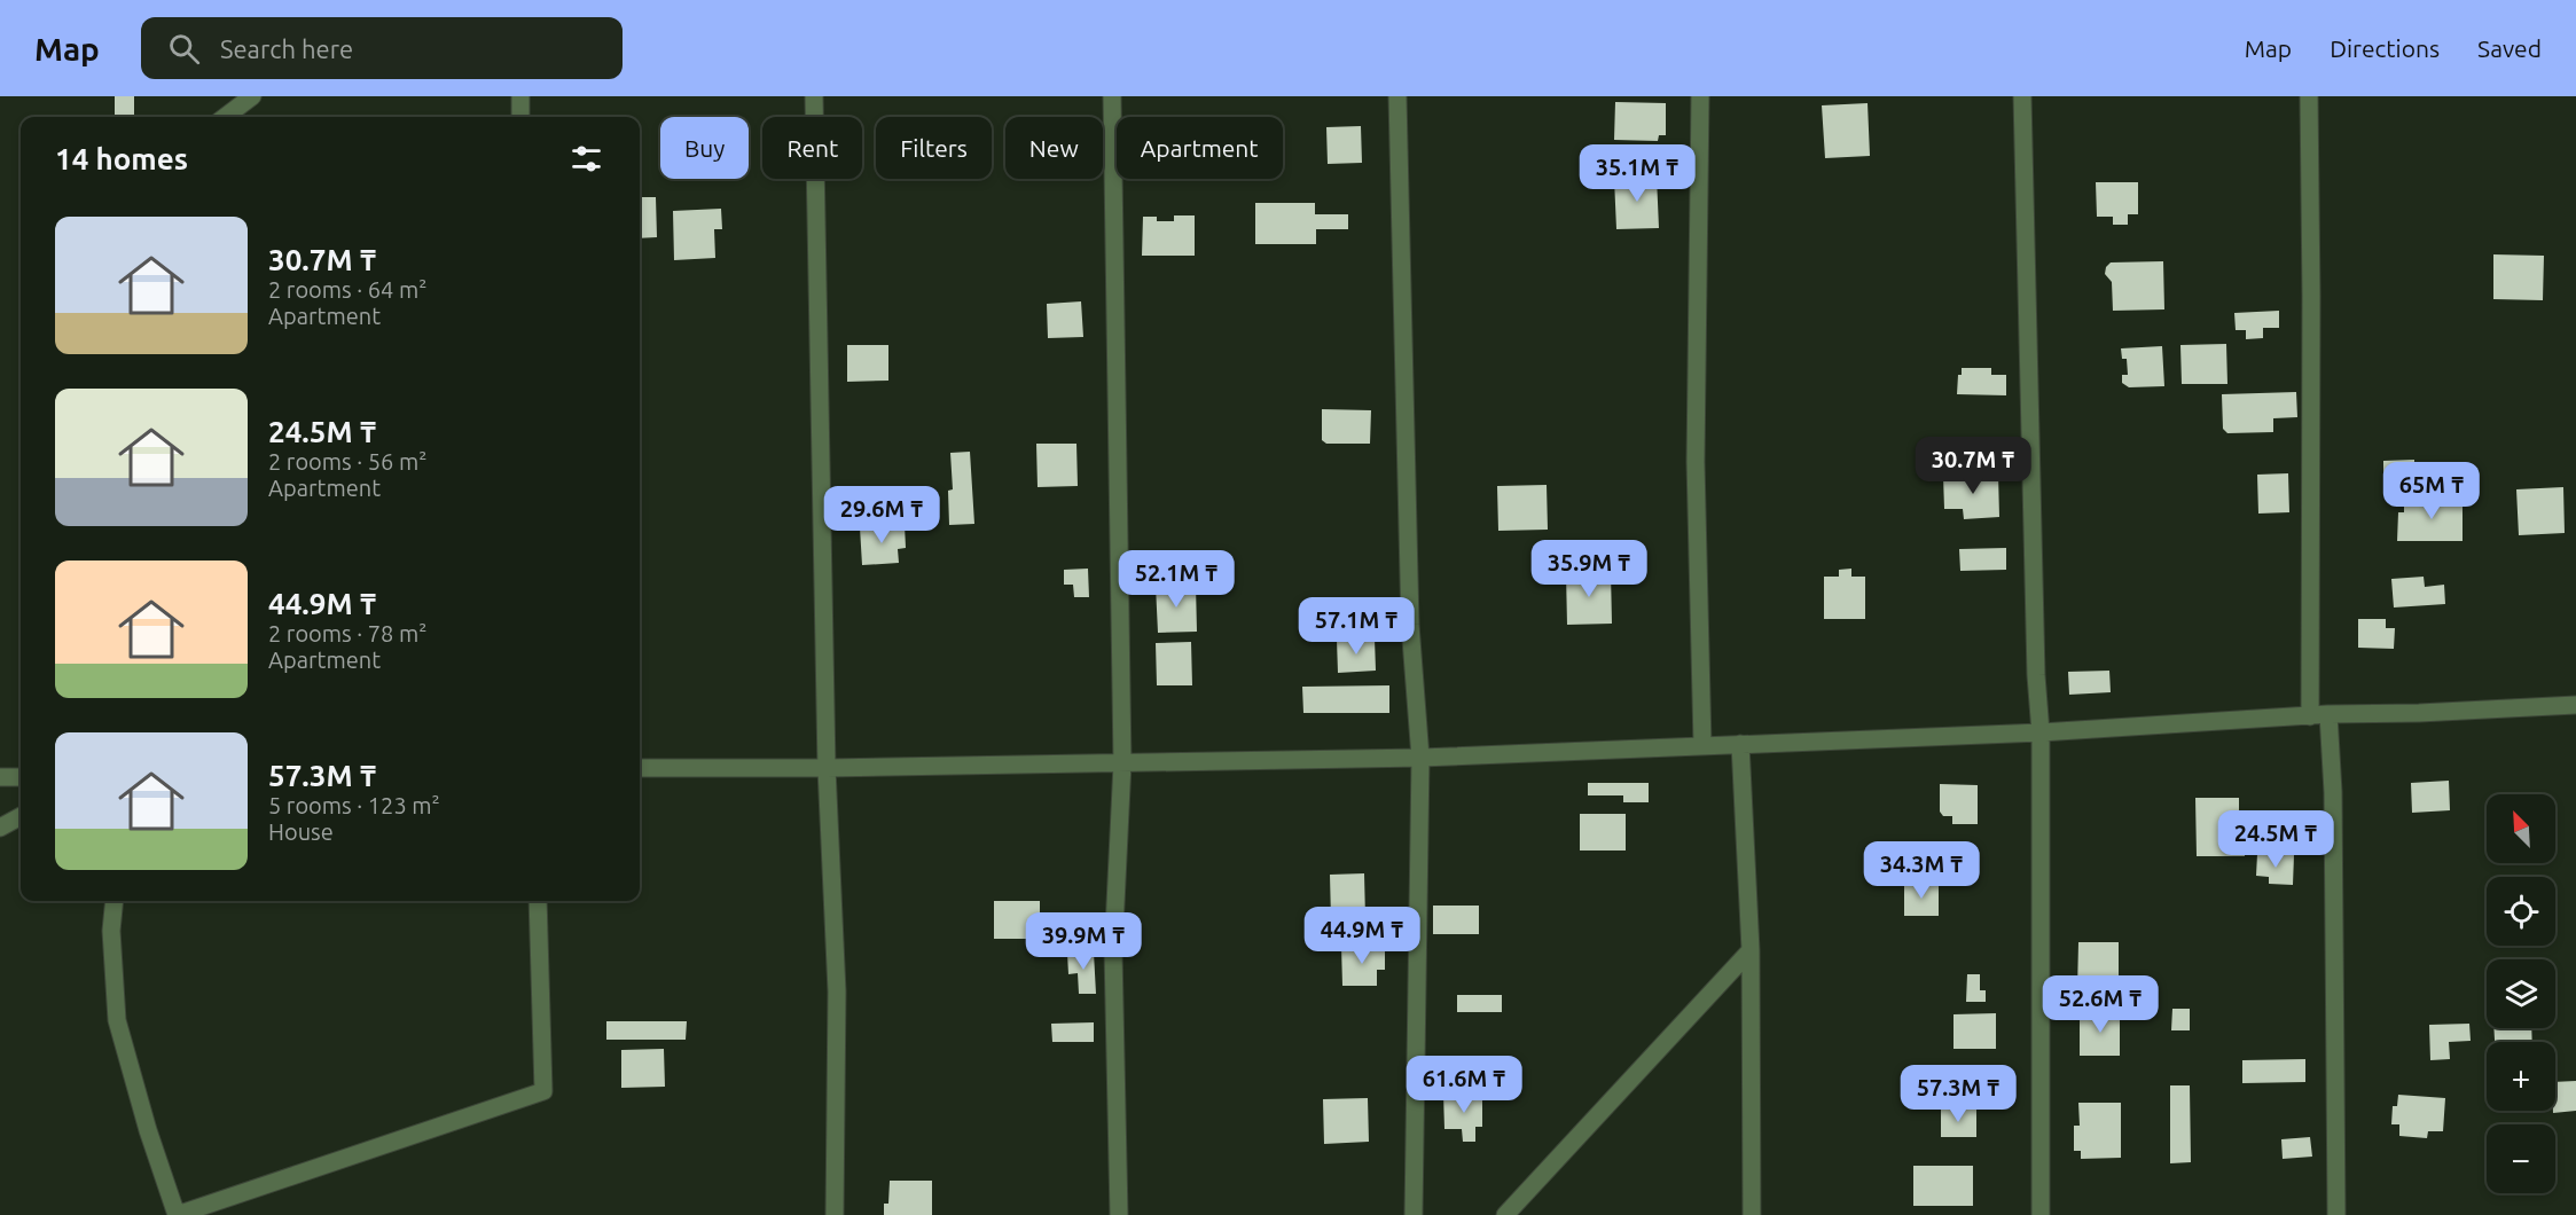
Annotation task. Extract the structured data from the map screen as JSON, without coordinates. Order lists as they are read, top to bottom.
{
  "north": "top left",
  "page": {
    "header": "Map",
    "search": "Search here",
    "nav": ["Map", "Directions", "Saved"],
    "chip": [
      "Buy",
      "Rent",
      "Filters",
      "New",
      "Apartment"
    ],
    "heading": "14 homes",
    "price": [
      "35.1M ₸",
      "30.7M ₸",
      "65M ₸",
      "29.6M ₸",
      "35.9M ₸",
      "52.1M ₸",
      "57.1M ₸",
      "24.5M ₸",
      "34.3M ₸",
      "44.9M ₸",
      "39.9M ₸",
      "52.6M ₸",
      "61.6M ₸",
      "57.3M ₸"
    ],
    "list": [
      {
        "name": "30.7M ₸",
        "note": "2 rooms · 64 m² · Apartment"
      },
      {
        "name": "24.5M ₸",
        "note": "2 rooms · 56 m² · Apartment"
      },
      {
        "name": "44.9M ₸",
        "note": "2 rooms · 78 m² · Apartment"
      },
      {
        "name": "57.3M ₸",
        "note": "5 rooms · 123 m² · House"
      }
    ],
    "map_buttons": ["+", "−"]
  }
}
